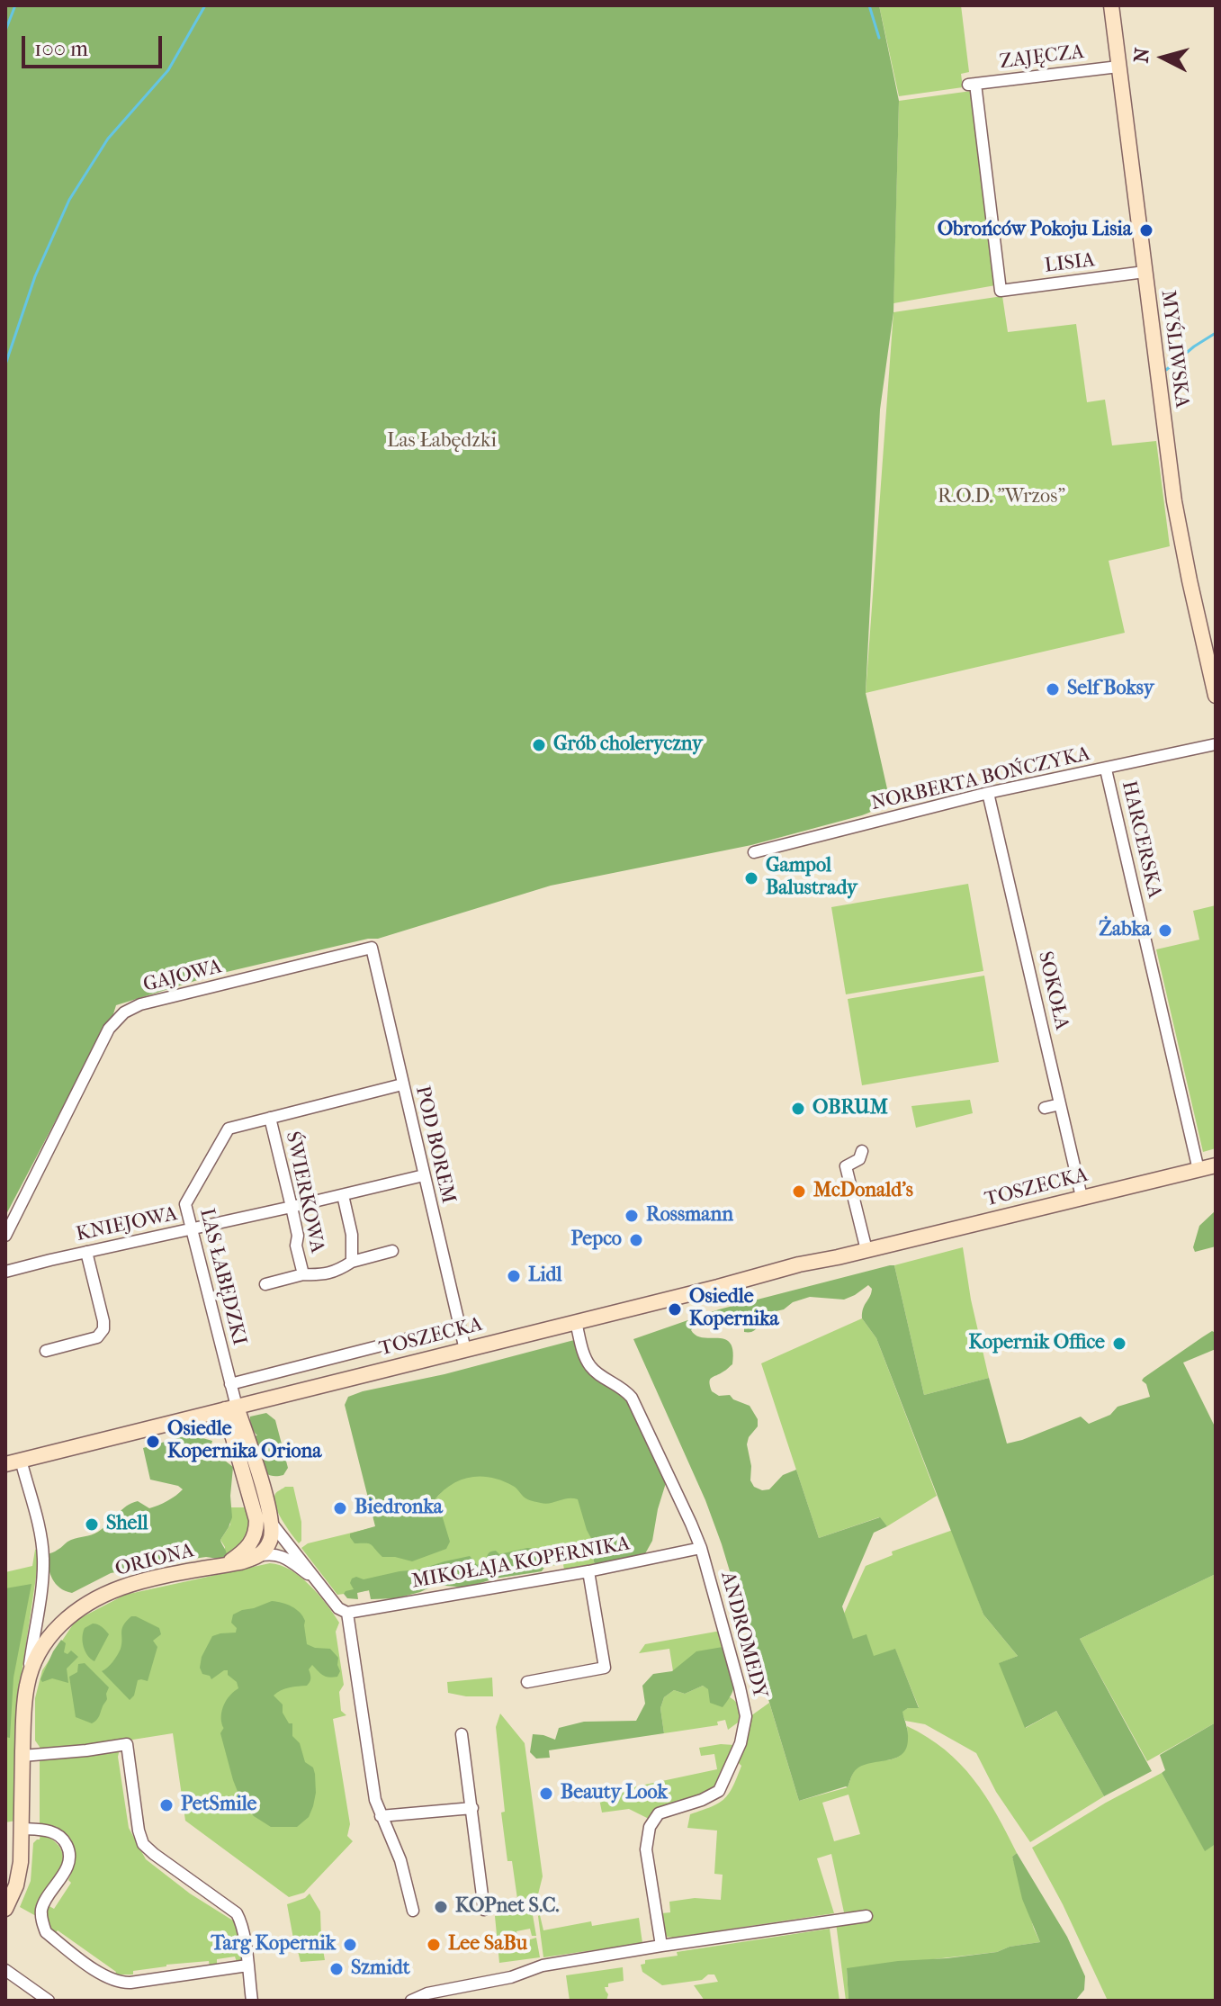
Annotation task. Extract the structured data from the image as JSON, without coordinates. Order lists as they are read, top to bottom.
{
  "streets": {
    "street": [
      "ZAJĘCZA",
      "LISIA",
      "MYŚLIWSKA",
      "NORBERTA BOŃCZYKA",
      "HARCERSKA",
      "GAJOWA",
      "SOKOŁA",
      "POD BOREM",
      "TOSZECKA",
      "ŚWIERKOWA",
      "KNIEJOWA",
      "LAS ŁABĘDZKI",
      "ORIONA",
      "MIKOŁAJA KOPERNIKA",
      "ANDROMEDY"
    ]
  },
  "crossings": [
    ["ZAJĘCZA", "LISIA"],
    ["ZAJĘCZA", "MYŚLIWSKA"],
    ["LISIA", "MYŚLIWSKA"],
    ["NORBERTA BOŃCZYKA", "HARCERSKA"],
    ["NORBERTA BOŃCZYKA", "SOKOŁA"],
    ["HARCERSKA", "TOSZECKA"],
    ["GAJOWA", "POD BOREM"],
    ["SOKOŁA", "TOSZECKA"],
    ["POD BOREM", "TOSZECKA"],
    ["POD BOREM", "KNIEJOWA"],
    ["POD BOREM", "LAS ŁABĘDZKI"],
    ["TOSZECKA", "LAS ŁABĘDZKI"],
    ["TOSZECKA", "ANDROMEDY"],
    ["ŚWIERKOWA", "KNIEJOWA"],
    ["ŚWIERKOWA", "LAS ŁABĘDZKI"],
    ["KNIEJOWA", "LAS ŁABĘDZKI"],
    ["MIKOŁAJA KOPERNIKA", "ANDROMEDY"]
  ],
  "parks": ["Las Łabędzki", "R.O.D. \"Wrzos\""],
  "places": [
    "Obrońców Pokoju Lisia",
    "Self Boksy",
    "Grób choleryczny",
    "Gampol Balustrady",
    "Żabka",
    "OBRUM",
    "McDonald's",
    "Rossmann",
    "Pepco",
    "Lidl",
    "Osiedle Kopernika",
    "Kopernik Office",
    "Osiedle Kopernika Oriona",
    "Biedronka",
    "Shell",
    "Beauty Look",
    "PetSmile",
    "KOPnet S.C.",
    "Targ Kopernik",
    "Lee SaBu",
    "Szmidt"
  ],
  "scale_bar": "100 m",
  "north": "left"
}
